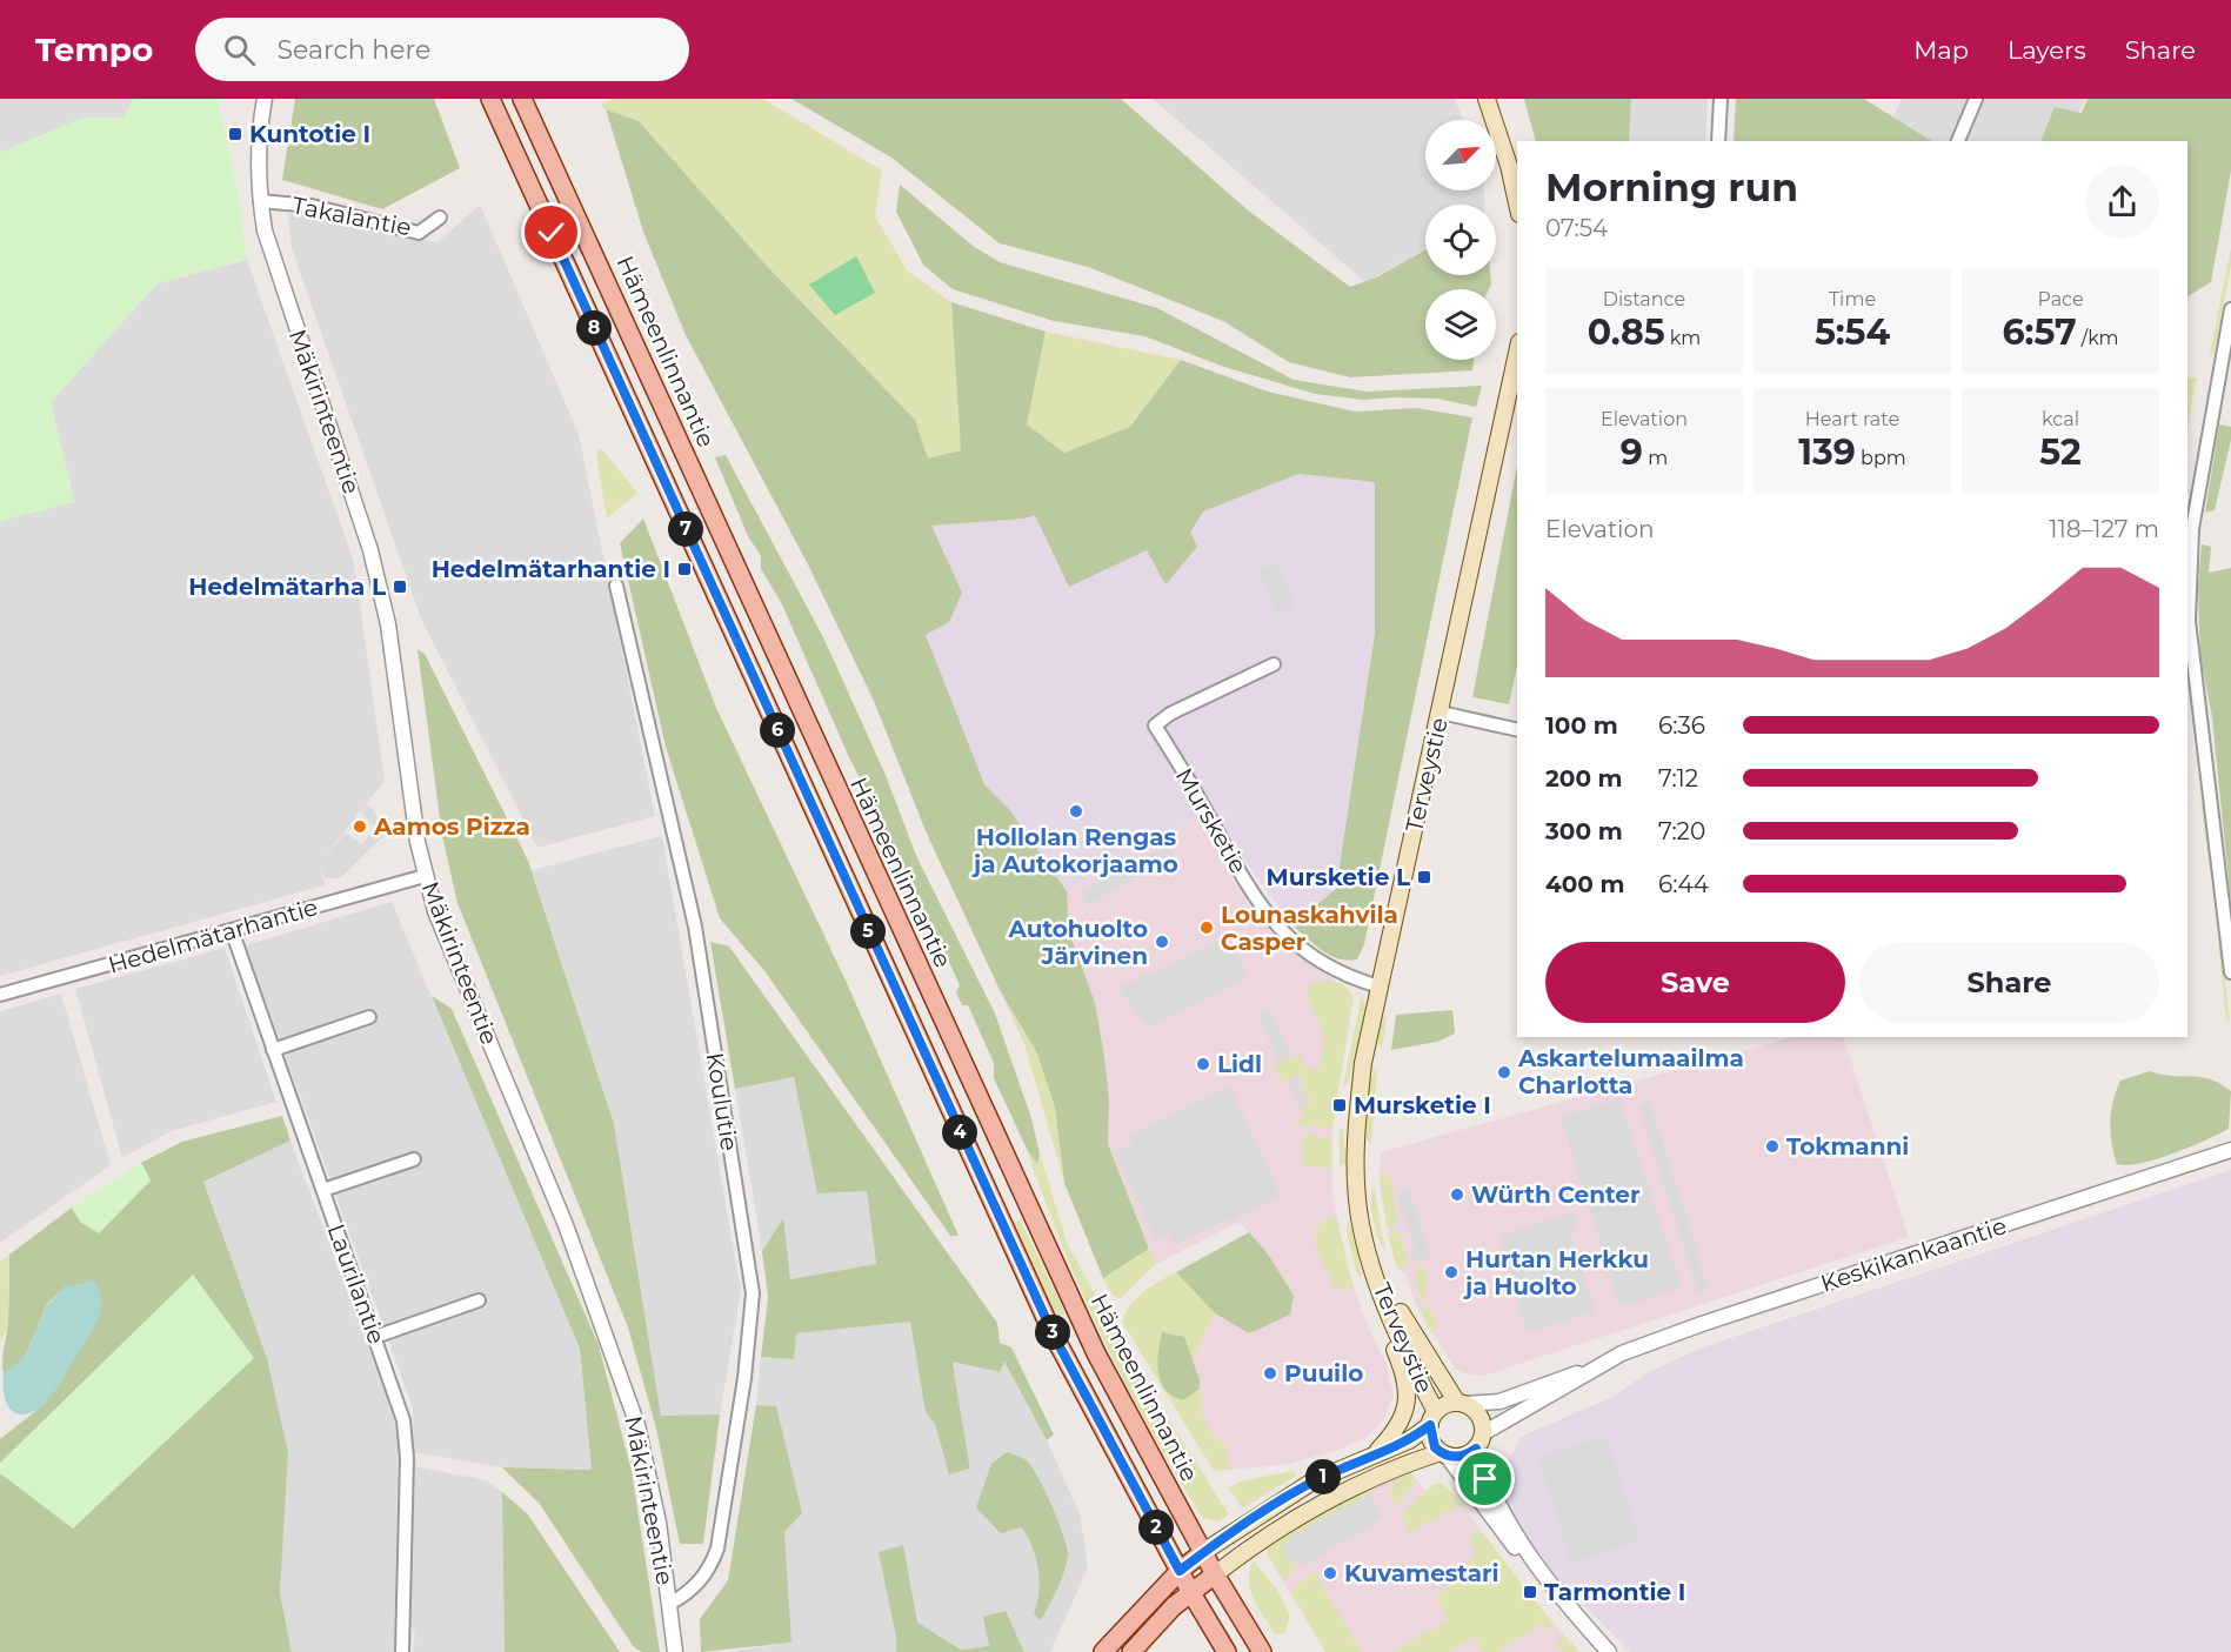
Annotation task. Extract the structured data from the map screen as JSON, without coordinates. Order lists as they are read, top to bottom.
{
  "streets": {
    "main road": ["Hämeenlinnantie", "Terveystie"],
    "street": [
      "Takalantie",
      "Mäkirinteentie",
      "Mursketie",
      "Hedelmätarhantie",
      "Koulutie",
      "Keskikankaantie",
      "Laurilantie"
    ]
  },
  "crossings": [
    ["Takalantie", "Mäkirinteentie"],
    ["Mäkirinteentie", "Hedelmätarhantie"],
    ["Mäkirinteentie", "Koulutie"],
    ["Terveystie", "Mursketie"],
    ["Terveystie", "Keskikankaantie"],
    ["Hedelmätarhantie", "Laurilantie"]
  ],
  "places": {
    "transit": [
      "Kuntotie I",
      "Hedelmätarhantie I",
      "Hedelmätarha L",
      "Mursketie L",
      "Mursketie I",
      "Tarmontie I"
    ],
    "other": [
      "Hollolan Rengas ja Autokorjaamo",
      "Aamos Pizza",
      "Lounaskahvila Casper",
      "Autohuolto Järvinen",
      "Lidl",
      "Askartelumaailma Charlotta",
      "Tokmanni",
      "Würth Center",
      "Hurtan Herkku ja Huolto",
      "Puuilo",
      "Kuvamestari"
    ]
  },
  "north": "top right",
  "page": {
    "header": "Tempo",
    "search": "Search here",
    "nav": ["Map", "Layers", "Share"],
    "heading": ["Morning run", "07:54"],
    "stats": [
      ["Distance", "0.85 km"],
      ["Time", "5:54"],
      ["Pace", "6:57 /km"],
      ["Elevation", "9 m"],
      ["Heart rate", "139 bpm"],
      ["kcal", "52"]
    ],
    "pins": [
      "8",
      "7",
      "6",
      "5",
      "4",
      "3",
      "1",
      "2"
    ],
    "chart": ["Elevation", "118–127 m"],
    "list": [
      {
        "name": "100 m",
        "note": "6:36"
      },
      {
        "name": "200 m",
        "note": "7:12"
      },
      {
        "name": "300 m",
        "note": "7:20"
      },
      {
        "name": "400 m",
        "note": "6:44"
      }
    ],
    "buttons": ["Save", "Share"]
  }
}
